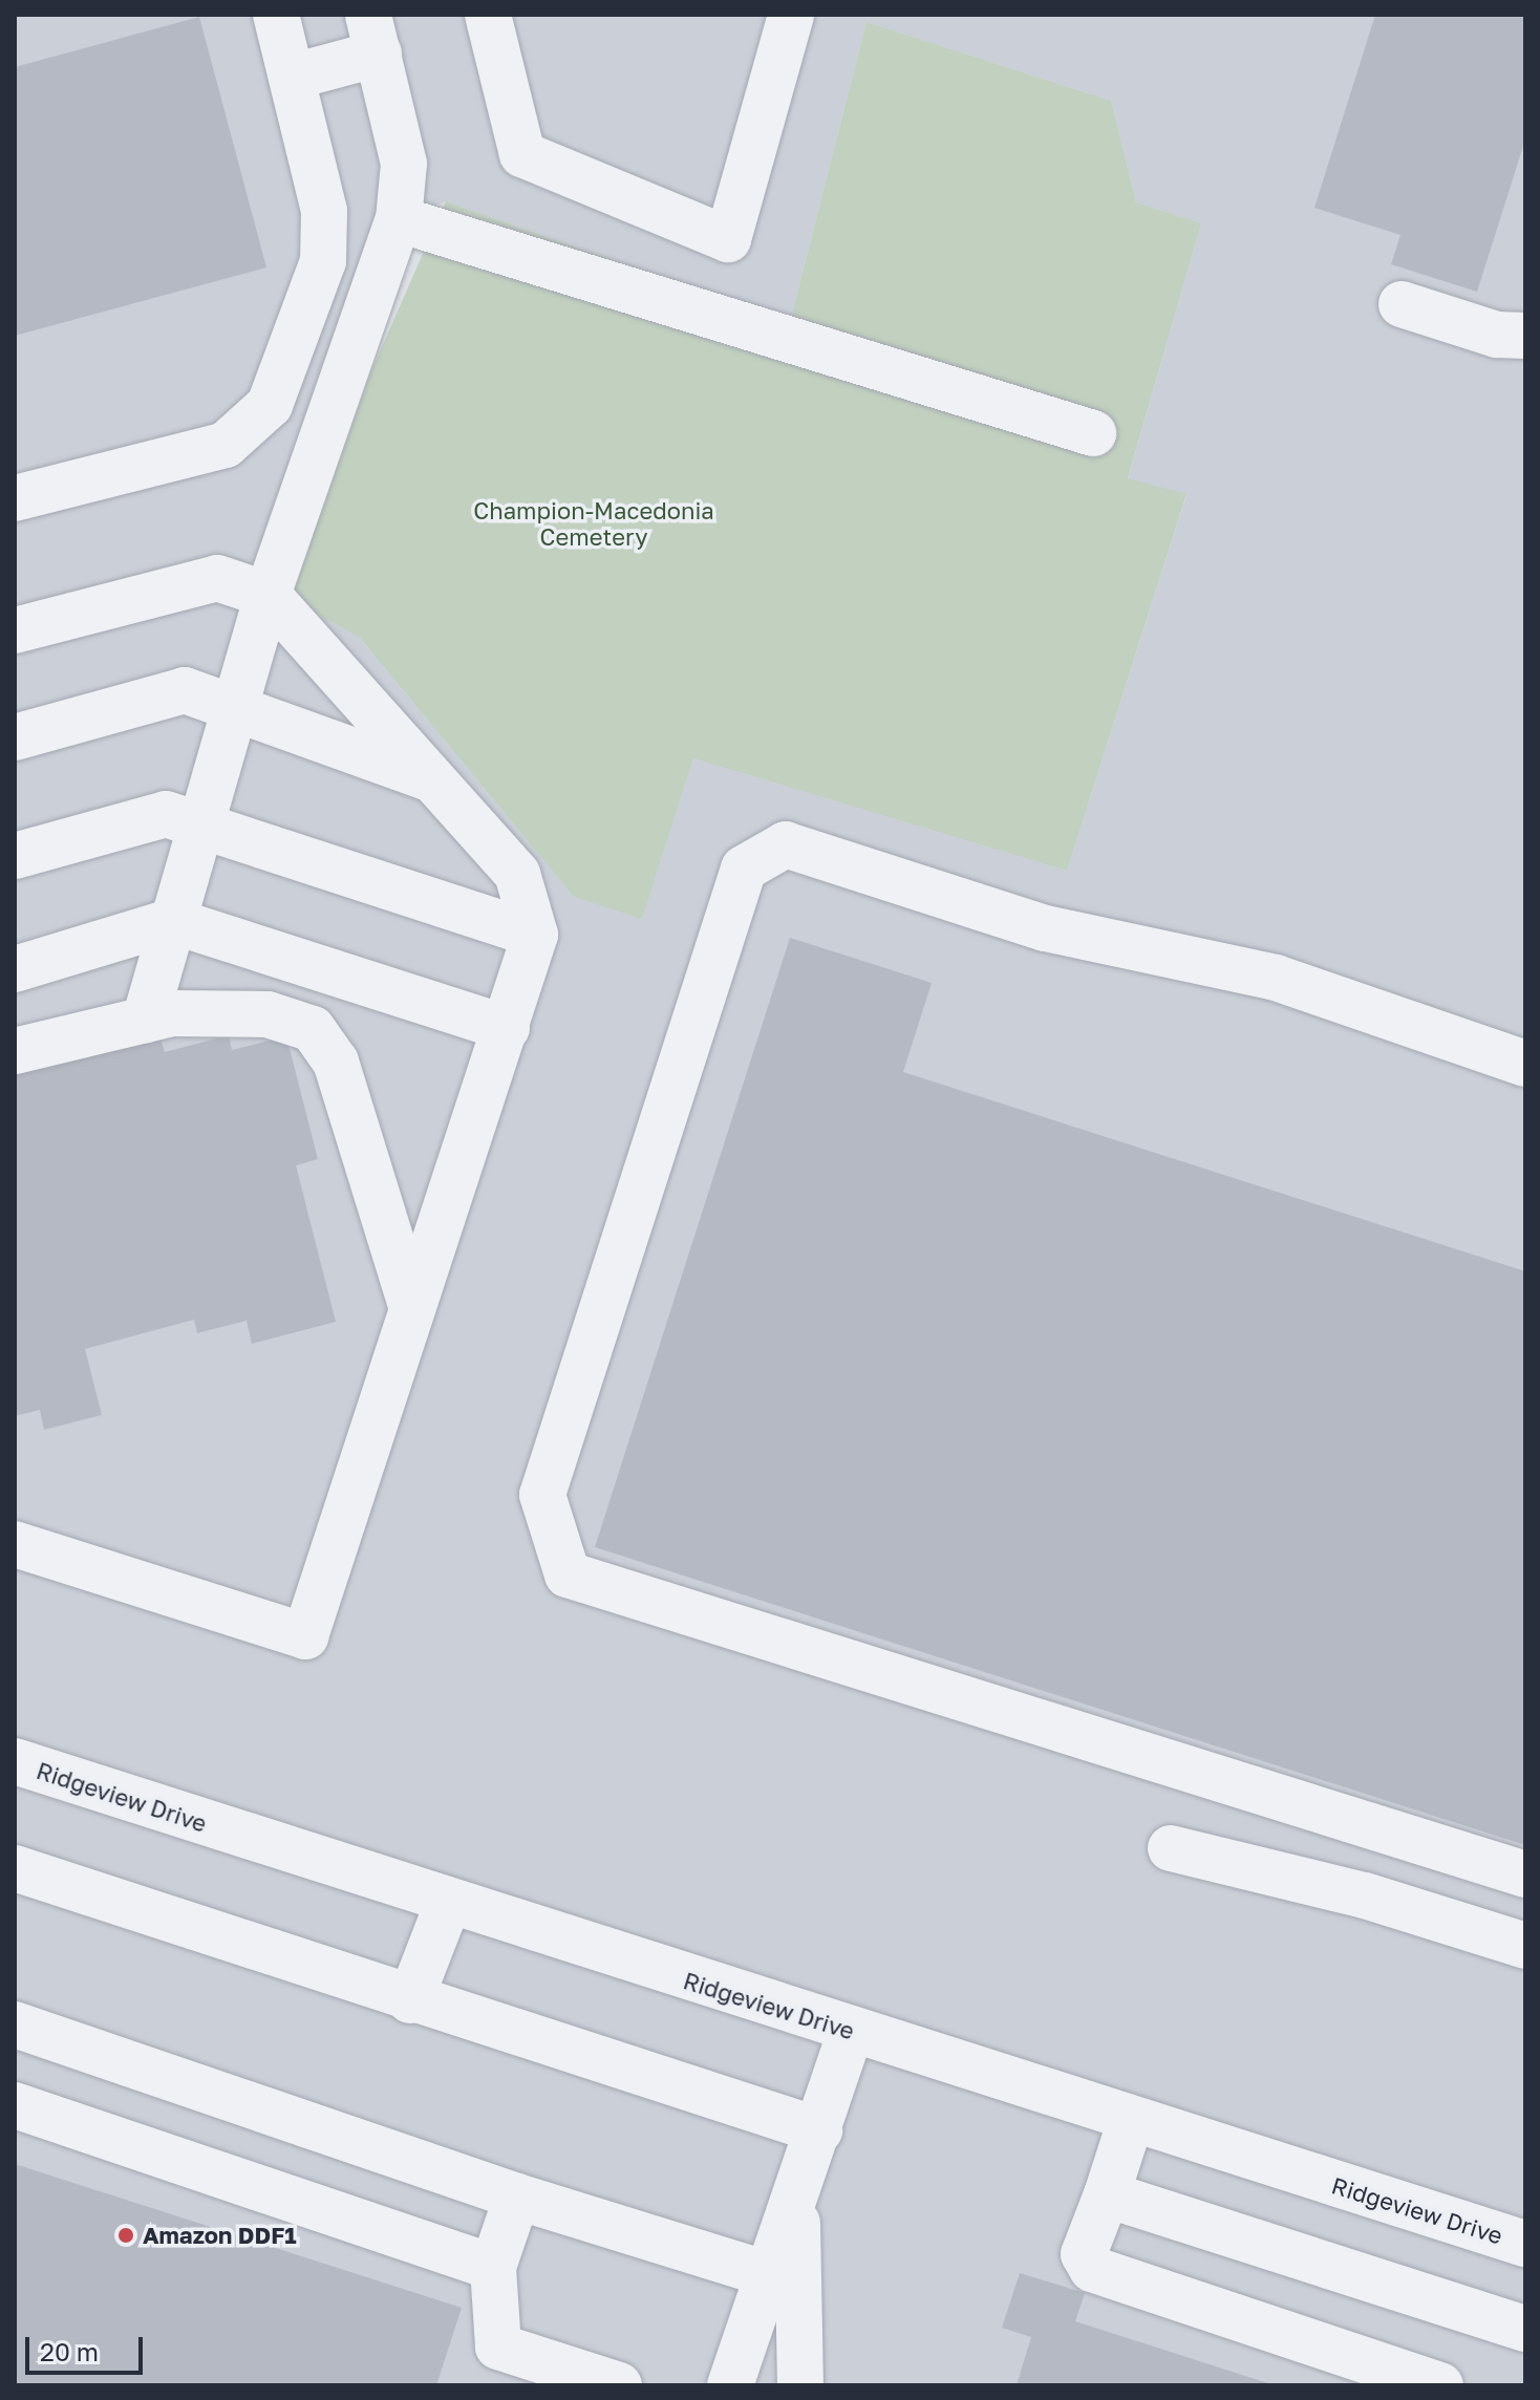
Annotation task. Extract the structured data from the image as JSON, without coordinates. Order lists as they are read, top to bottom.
{
  "streets": {
    "street": ["Ridgeview Drive"]
  },
  "parks": ["Champion-Macedonia Cemetery"],
  "places": ["Amazon DDF1"],
  "scale_bar": "20 m"
}
